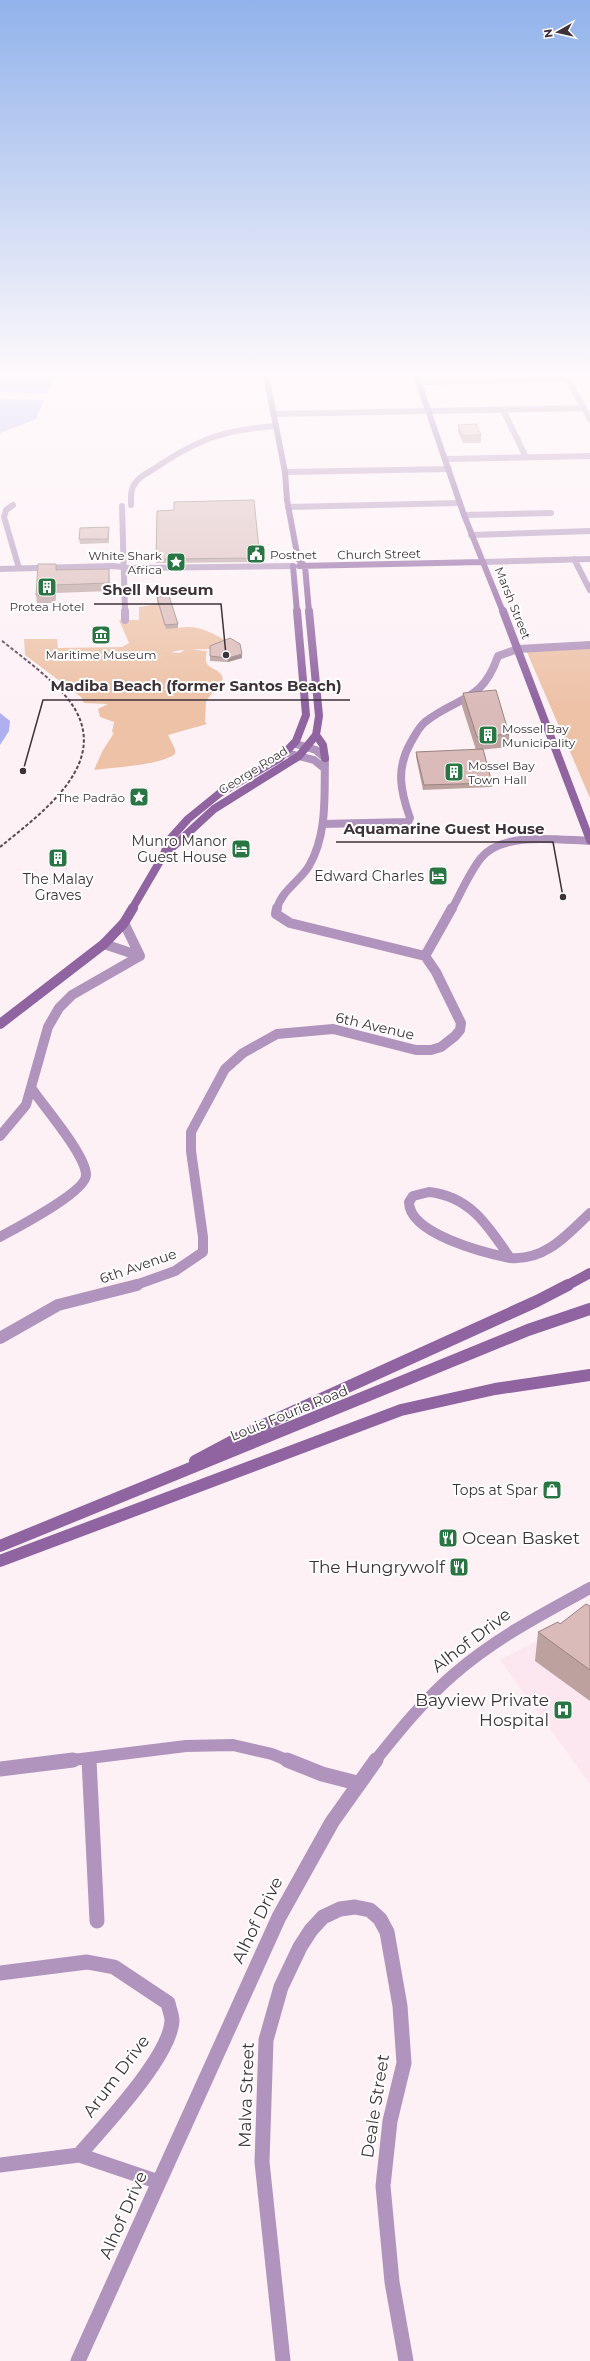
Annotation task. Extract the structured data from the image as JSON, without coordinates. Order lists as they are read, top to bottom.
{
  "streets": {
    "street": [
      "Church Street",
      "Marsh Street",
      "George Road",
      "6th Avenue",
      "Louis Fourie Road",
      "Alhof Drive",
      "Arum Drive",
      "Malva Street",
      "Deale Street"
    ]
  },
  "crossings": [
    ["Church Street", "Marsh Street"],
    ["Church Street", "George Road"],
    ["Malva Street", "Deale Street"]
  ],
  "places": {
    "public building": ["Postnet"],
    "place": ["White Shark Africa", "The Padrão"],
    "building": [
      "Protea Hotel",
      "Mossel Bay Municipality",
      "Mossel Bay Town Hall",
      "The Malay Graves"
    ],
    "museum": ["Maritime Museum"],
    "other": ["Shell Museum", "Madiba Beach (former Santos Beach)", "Aquamarine Guest House"],
    "hotel": ["Munro Manor Guest House", "Edward Charles"],
    "shop": ["Tops at Spar"],
    "restaurant": ["Ocean Basket", "The Hungrywolf"],
    "hospital": ["Bayview Private Hospital"]
  },
  "north": "left"
}
